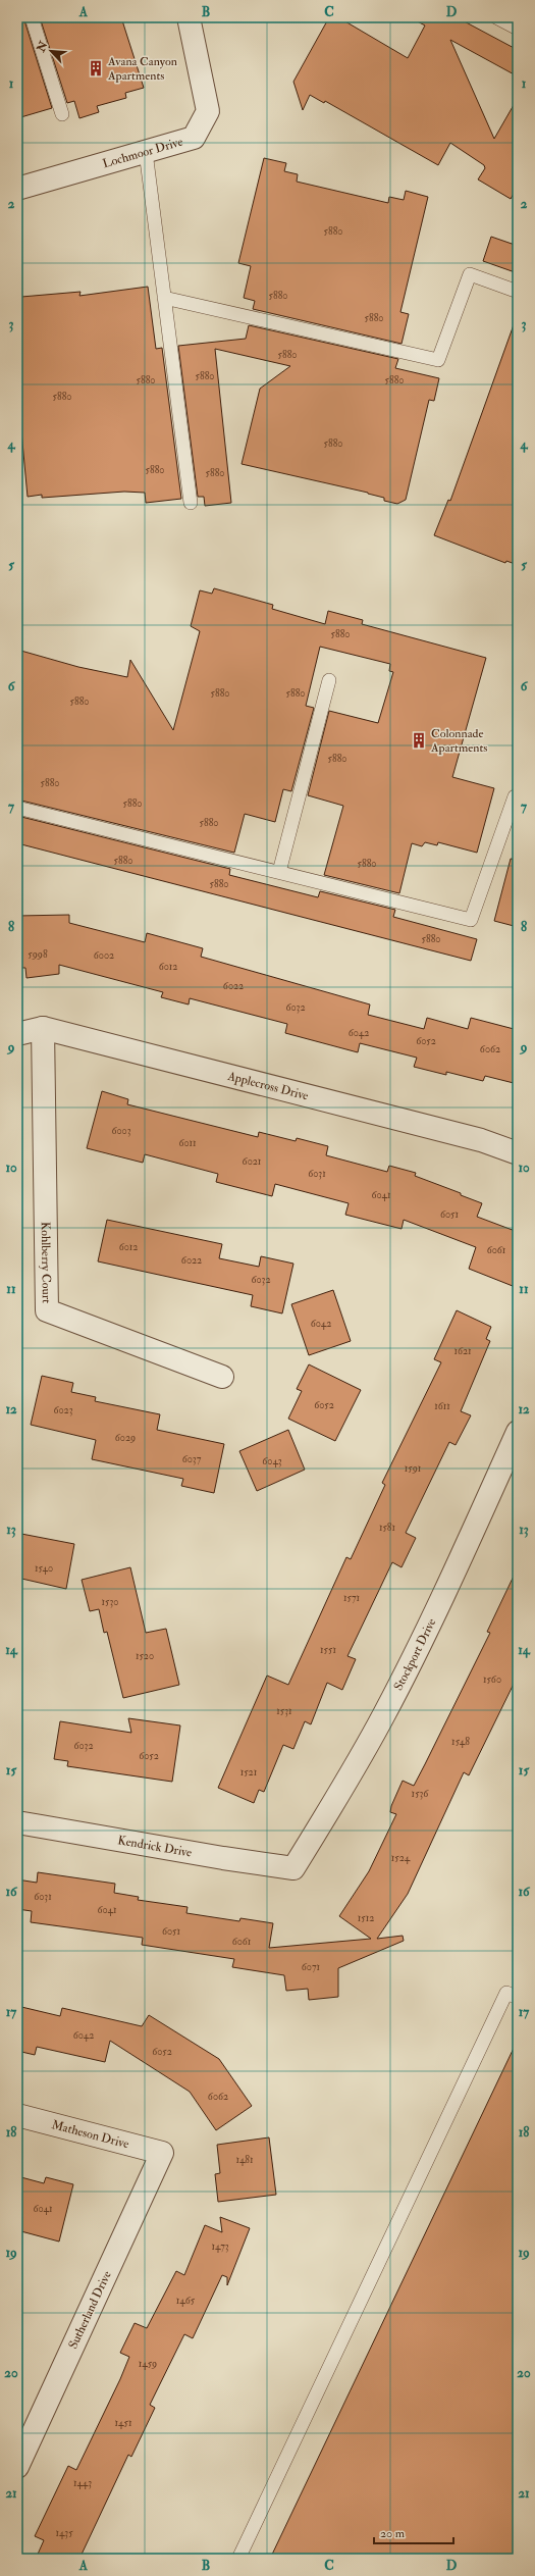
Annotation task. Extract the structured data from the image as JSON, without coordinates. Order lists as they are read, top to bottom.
{
  "streets": {
    "street": [
      "Lochmoor Drive",
      "Applecross Drive",
      "Kohlberry Court",
      "Stockport Drive",
      "Kendrick Drive",
      "Matheson Drive",
      "Sutherland Drive"
    ]
  },
  "crossings": [
    ["Applecross Drive", "Kohlberry Court"],
    ["Stockport Drive", "Kendrick Drive"],
    ["Matheson Drive", "Sutherland Drive"]
  ],
  "places": {
    "building": ["Avana Canyon Apartments", "Colonnade Apartments"]
  },
  "house_numbers": [
    "5880",
    "5880",
    "5880",
    "5880",
    "5880",
    "5880",
    "5880",
    "5880",
    "5880",
    "5880",
    "5880",
    "5880",
    "5880",
    "5880",
    "5880",
    "5880",
    "5880",
    "5880",
    "5880",
    "5880",
    "5880",
    "5880",
    "5880",
    "5998",
    "6002",
    "6012",
    "6022",
    "6032",
    "6042",
    "6052",
    "6062",
    "6003",
    "6011",
    "6021",
    "6031",
    "6041",
    "6051",
    "6012",
    "6061",
    "6022",
    "6032",
    "6042",
    "1621",
    "6052",
    "1611",
    "6023",
    "6029",
    "6037",
    "6043",
    "1591",
    "1581",
    "1540",
    "1571",
    "1530",
    "1551",
    "1520",
    "1560",
    "1531",
    "1548",
    "6032",
    "6052",
    "1521",
    "1536",
    "1524",
    "6031",
    "6041",
    "1512",
    "6051",
    "6061",
    "6071",
    "6042",
    "6052",
    "6062",
    "1481",
    "6041",
    "1473",
    "1465",
    "1459",
    "1451",
    "1443",
    "1435"
  ],
  "scale_bar": "20 m",
  "north": "top left",
  "grid": {
    "columns": [
      "A",
      "B",
      "C",
      "D"
    ],
    "rows": [
      "1",
      "2",
      "3",
      "4",
      "5",
      "6",
      "7",
      "8",
      "9",
      "10",
      "11",
      "12",
      "13",
      "14",
      "15",
      "16",
      "17",
      "18",
      "19",
      "20",
      "21"
    ]
  }
}
